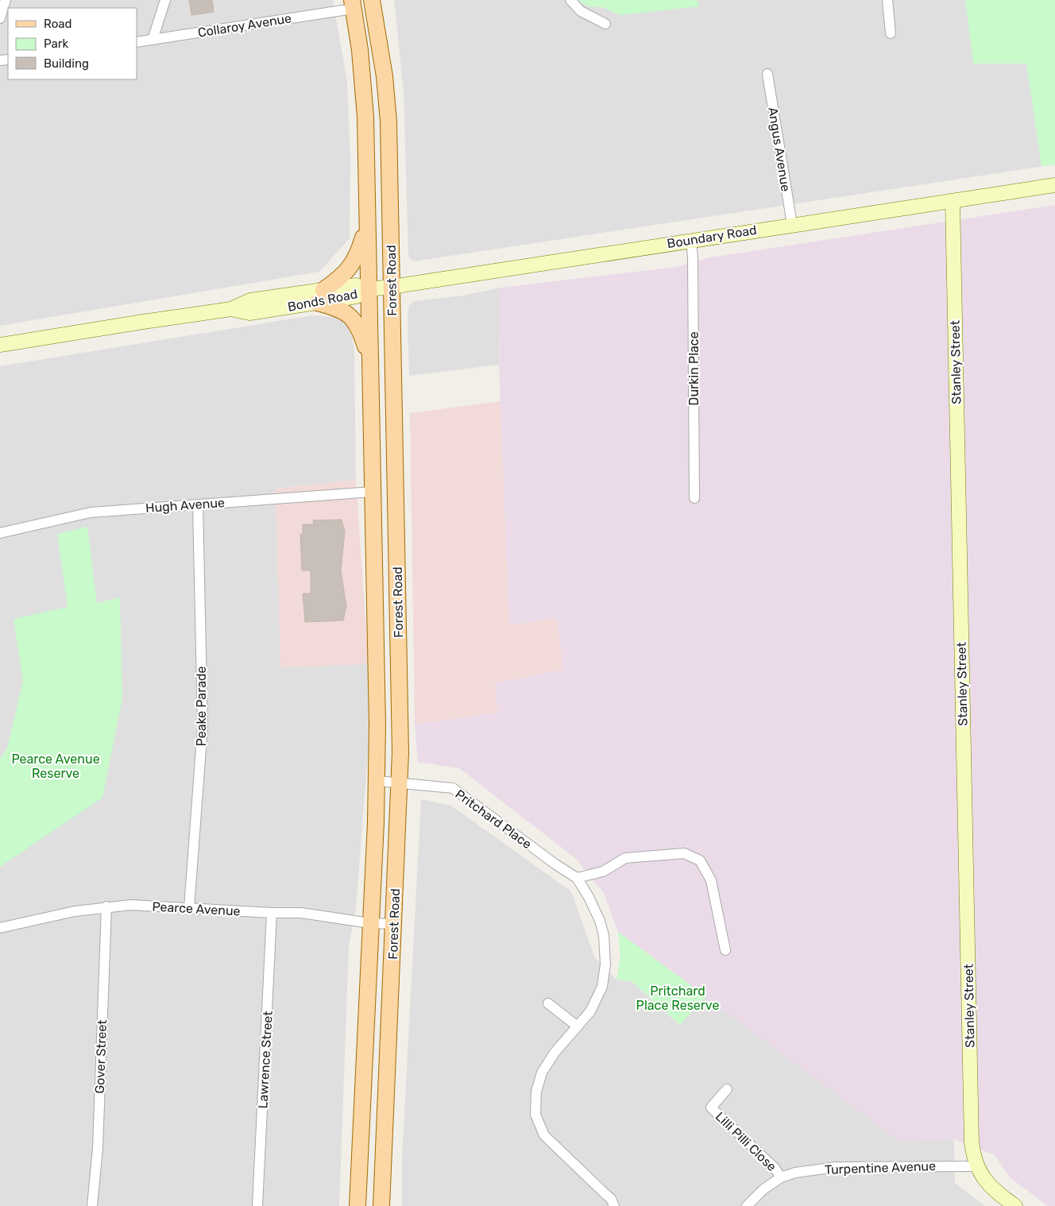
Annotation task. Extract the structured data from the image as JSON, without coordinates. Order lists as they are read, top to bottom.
{
  "streets": {
    "main road": [
      "Boundary Road",
      "Forest Road",
      "Bonds Road",
      "Stanley Street"
    ],
    "street": [
      "Collaroy Avenue",
      "Angus Avenue",
      "Durkin Place",
      "Hugh Avenue",
      "Peake Parade",
      "Pritchard Place",
      "Pearce Avenue",
      "Gover Street",
      "Lawrence Street",
      "Lilli Pilli Close",
      "Turpentine Avenue"
    ]
  },
  "crossings": [
    ["Collaroy Avenue", "Forest Road"],
    ["Angus Avenue", "Boundary Road"],
    ["Boundary Road", "Forest Road"],
    ["Boundary Road", "Bonds Road"],
    ["Boundary Road", "Stanley Street"],
    ["Boundary Road", "Durkin Place"],
    ["Forest Road", "Bonds Road"],
    ["Forest Road", "Hugh Avenue"],
    ["Forest Road", "Pritchard Place"],
    ["Forest Road", "Pearce Avenue"],
    ["Stanley Street", "Turpentine Avenue"],
    ["Hugh Avenue", "Peake Parade"],
    ["Peake Parade", "Pearce Avenue"],
    ["Pearce Avenue", "Gover Street"],
    ["Pearce Avenue", "Lawrence Street"],
    ["Lilli Pilli Close", "Turpentine Avenue"]
  ],
  "parks": ["Pearce Avenue Reserve", "Pritchard Place Reserve"],
  "legend": ["Road", "Park", "Building"]
}
